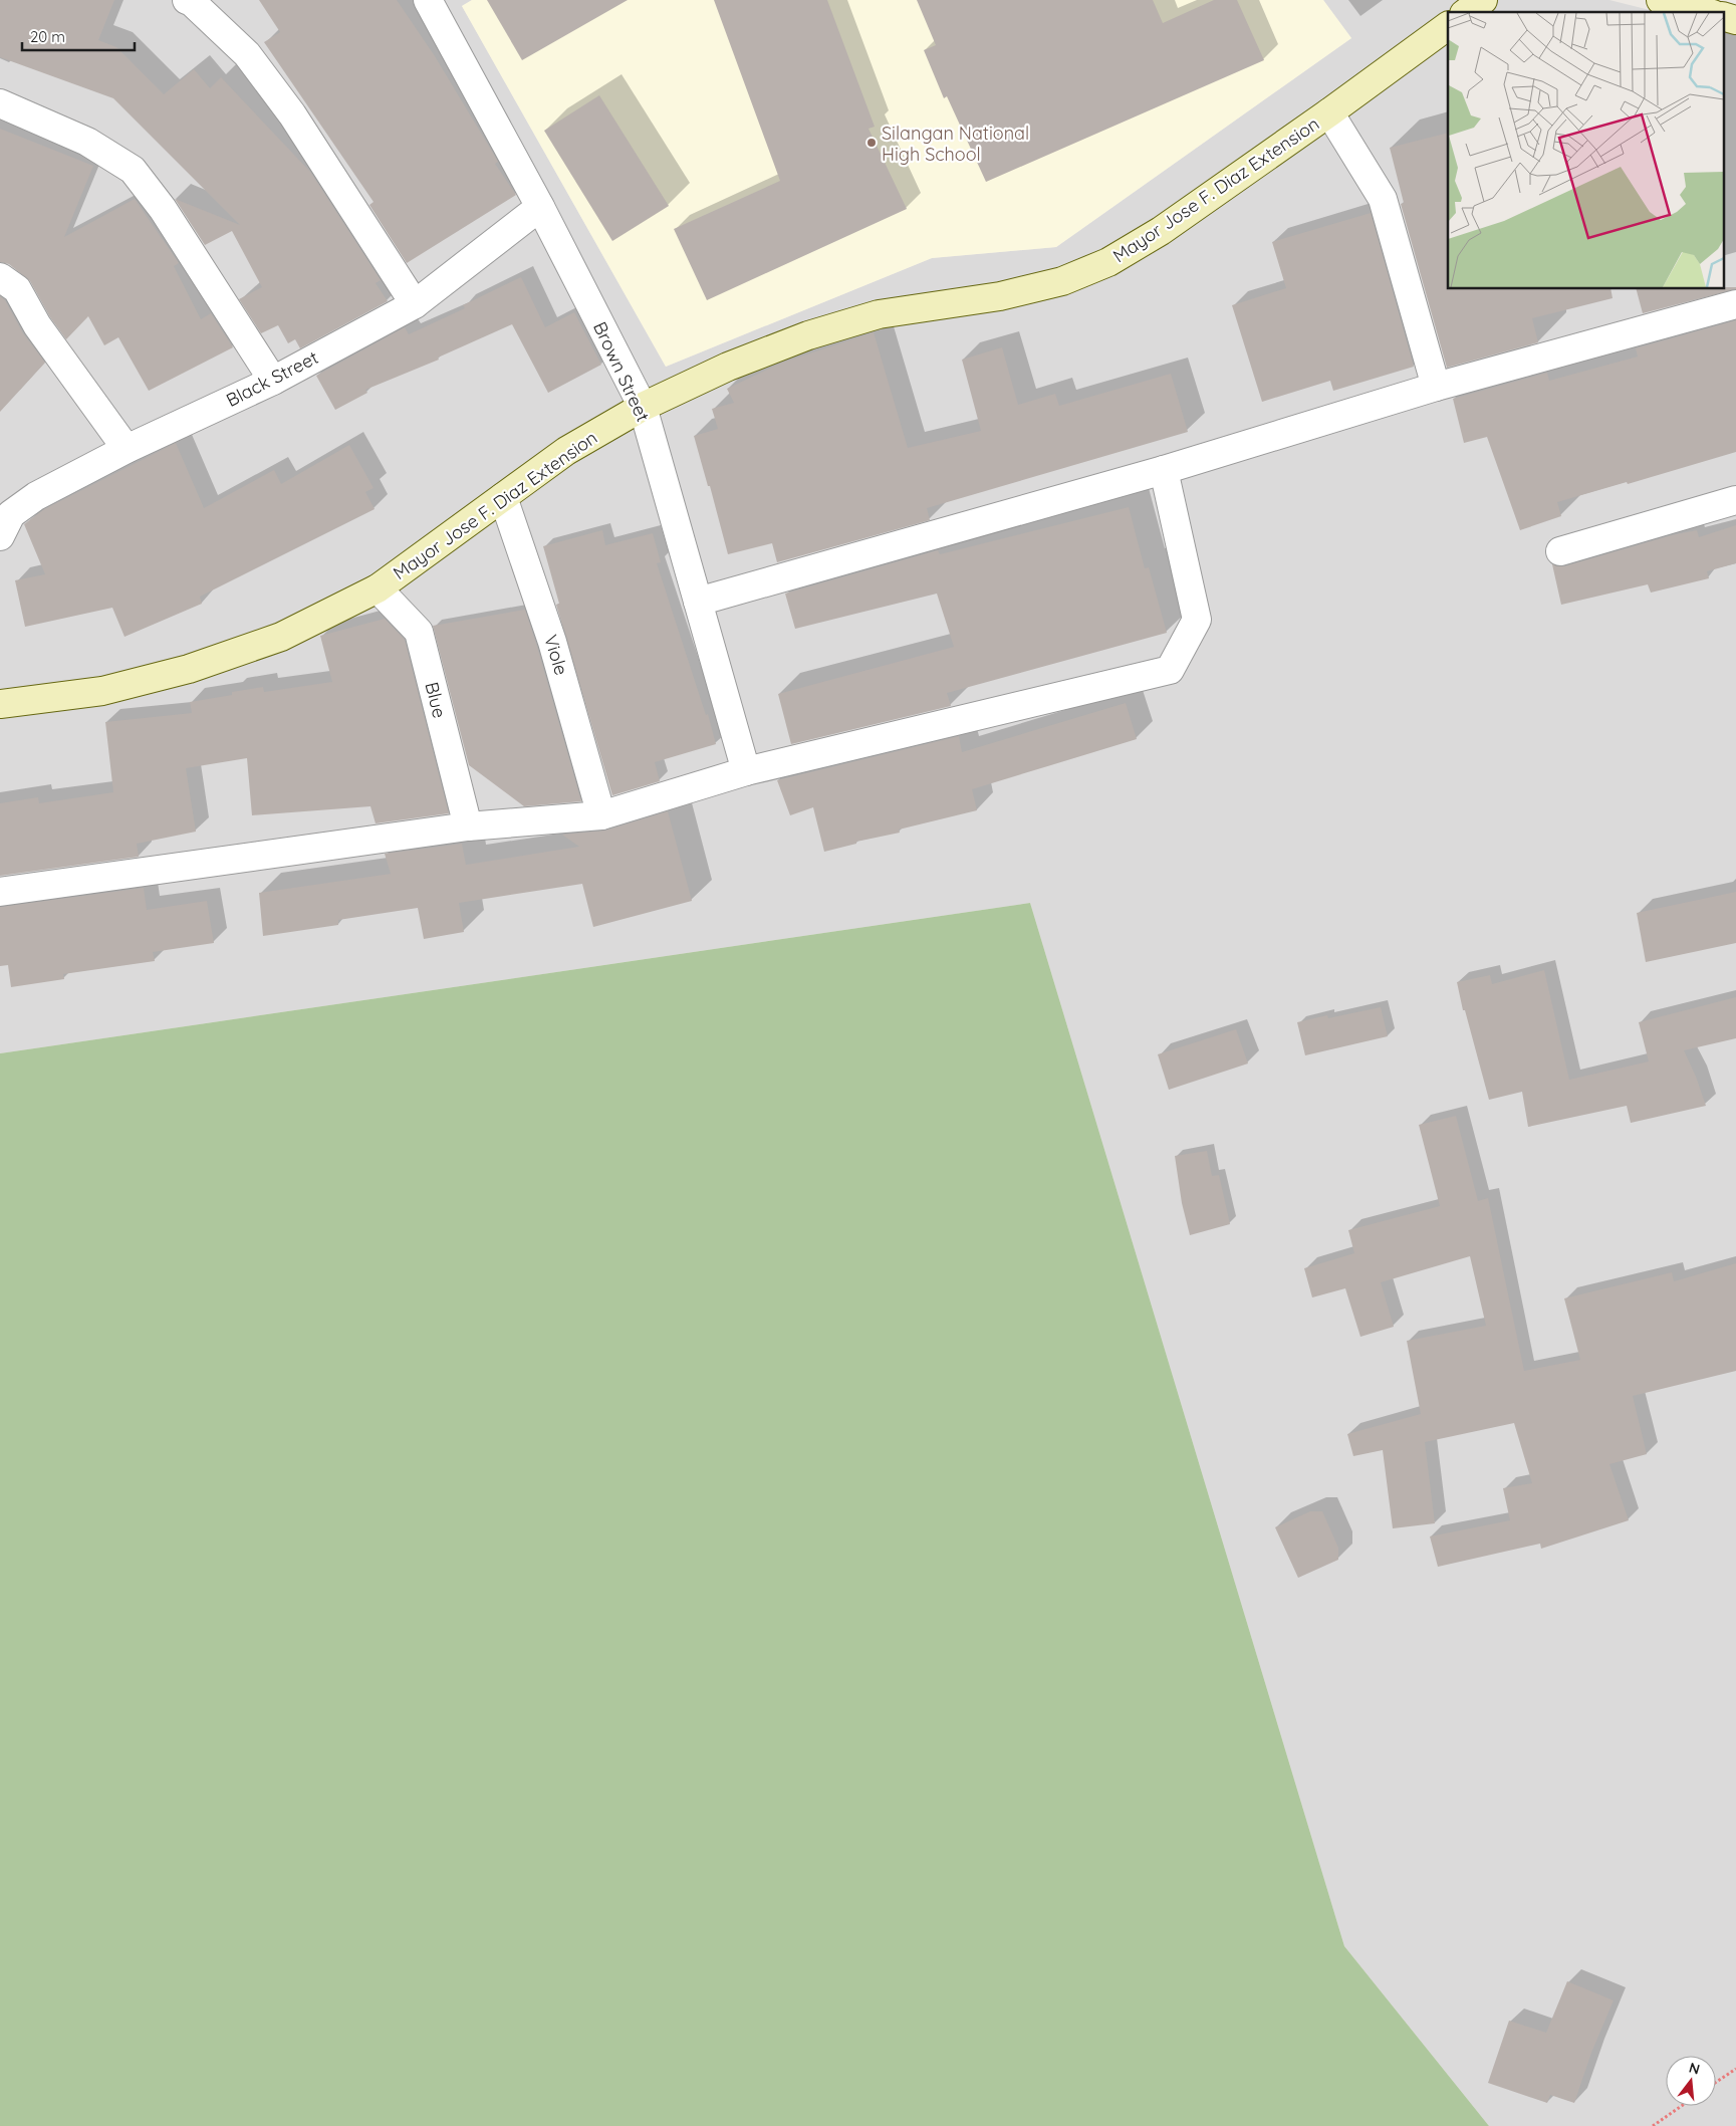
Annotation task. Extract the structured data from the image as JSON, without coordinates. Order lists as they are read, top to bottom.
{
  "streets": {
    "street": [
      "Mayor Jose F. Diaz Extension",
      "Brown Street",
      "Black Street",
      "Viole",
      "Blue"
    ]
  },
  "crossings": [
    ["Mayor Jose F. Diaz Extension", "Brown Street"],
    ["Mayor Jose F. Diaz Extension", "Viole"],
    ["Mayor Jose F. Diaz Extension", "Blue"],
    ["Brown Street", "Black Street"]
  ],
  "places": ["Silangan National High School"],
  "scale_bar": "20 m",
  "north": "top"
}
